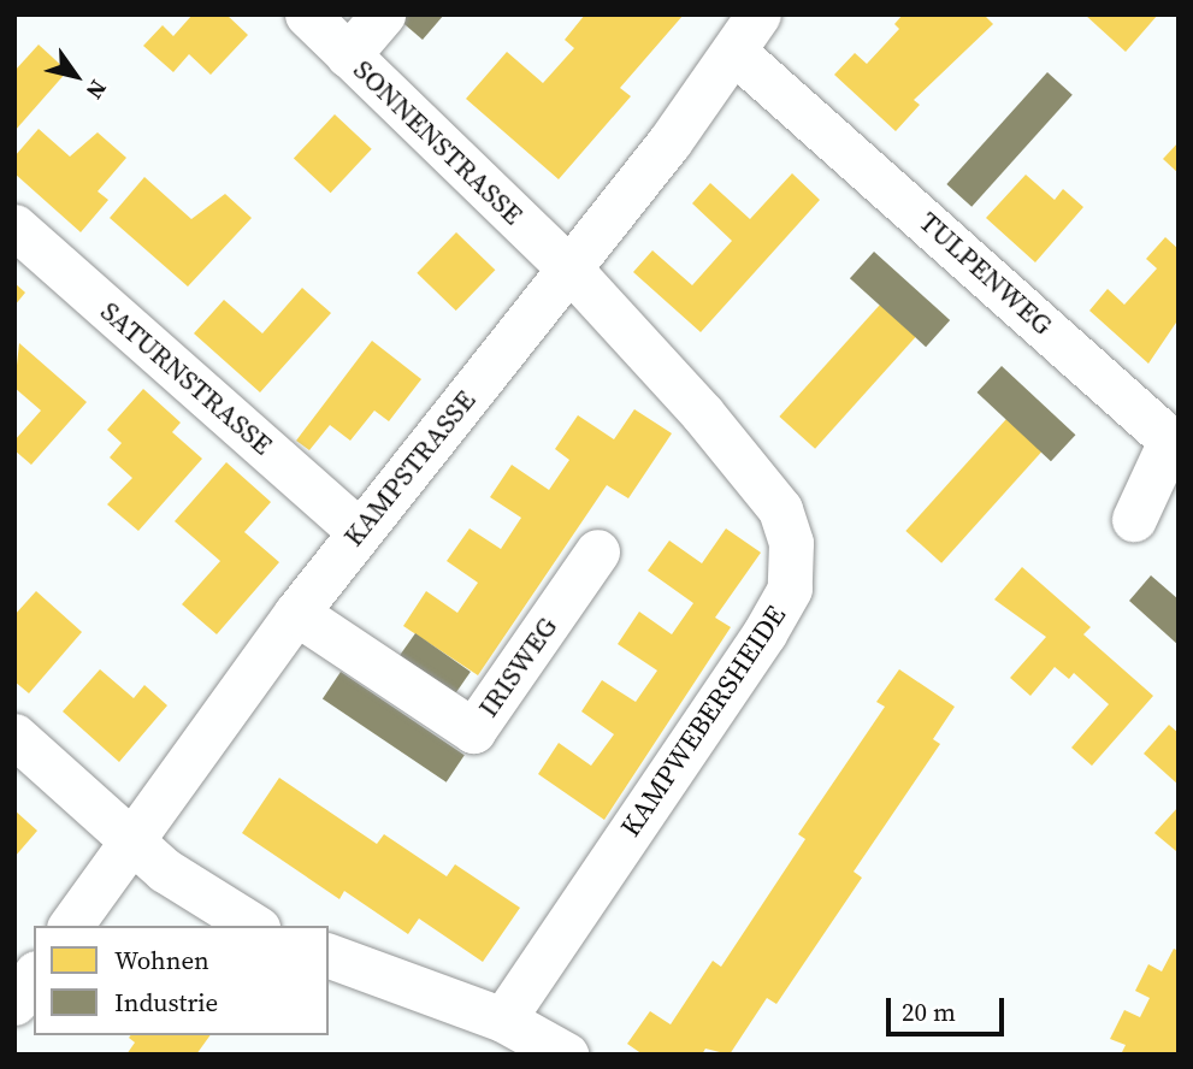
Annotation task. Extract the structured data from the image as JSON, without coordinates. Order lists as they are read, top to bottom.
{
  "streets": {
    "street": [
      "SONNENSTRASSE",
      "TULPENWEG",
      "SATURNSTRASSE",
      "KAMPSTRASSE",
      "IRISWEG",
      "KAMPWEBERSHEIDE"
    ]
  },
  "crossings": [
    ["SONNENSTRASSE", "KAMPSTRASSE"],
    ["SONNENSTRASSE", "KAMPWEBERSHEIDE"],
    ["TULPENWEG", "KAMPSTRASSE"],
    ["SATURNSTRASSE", "KAMPSTRASSE"],
    ["KAMPSTRASSE", "IRISWEG"],
    ["KAMPSTRASSE", "KAMPWEBERSHEIDE"]
  ],
  "legend": ["Wohnen", "Industrie"],
  "scale_bar": "20 m",
  "north": "bottom right"
}
